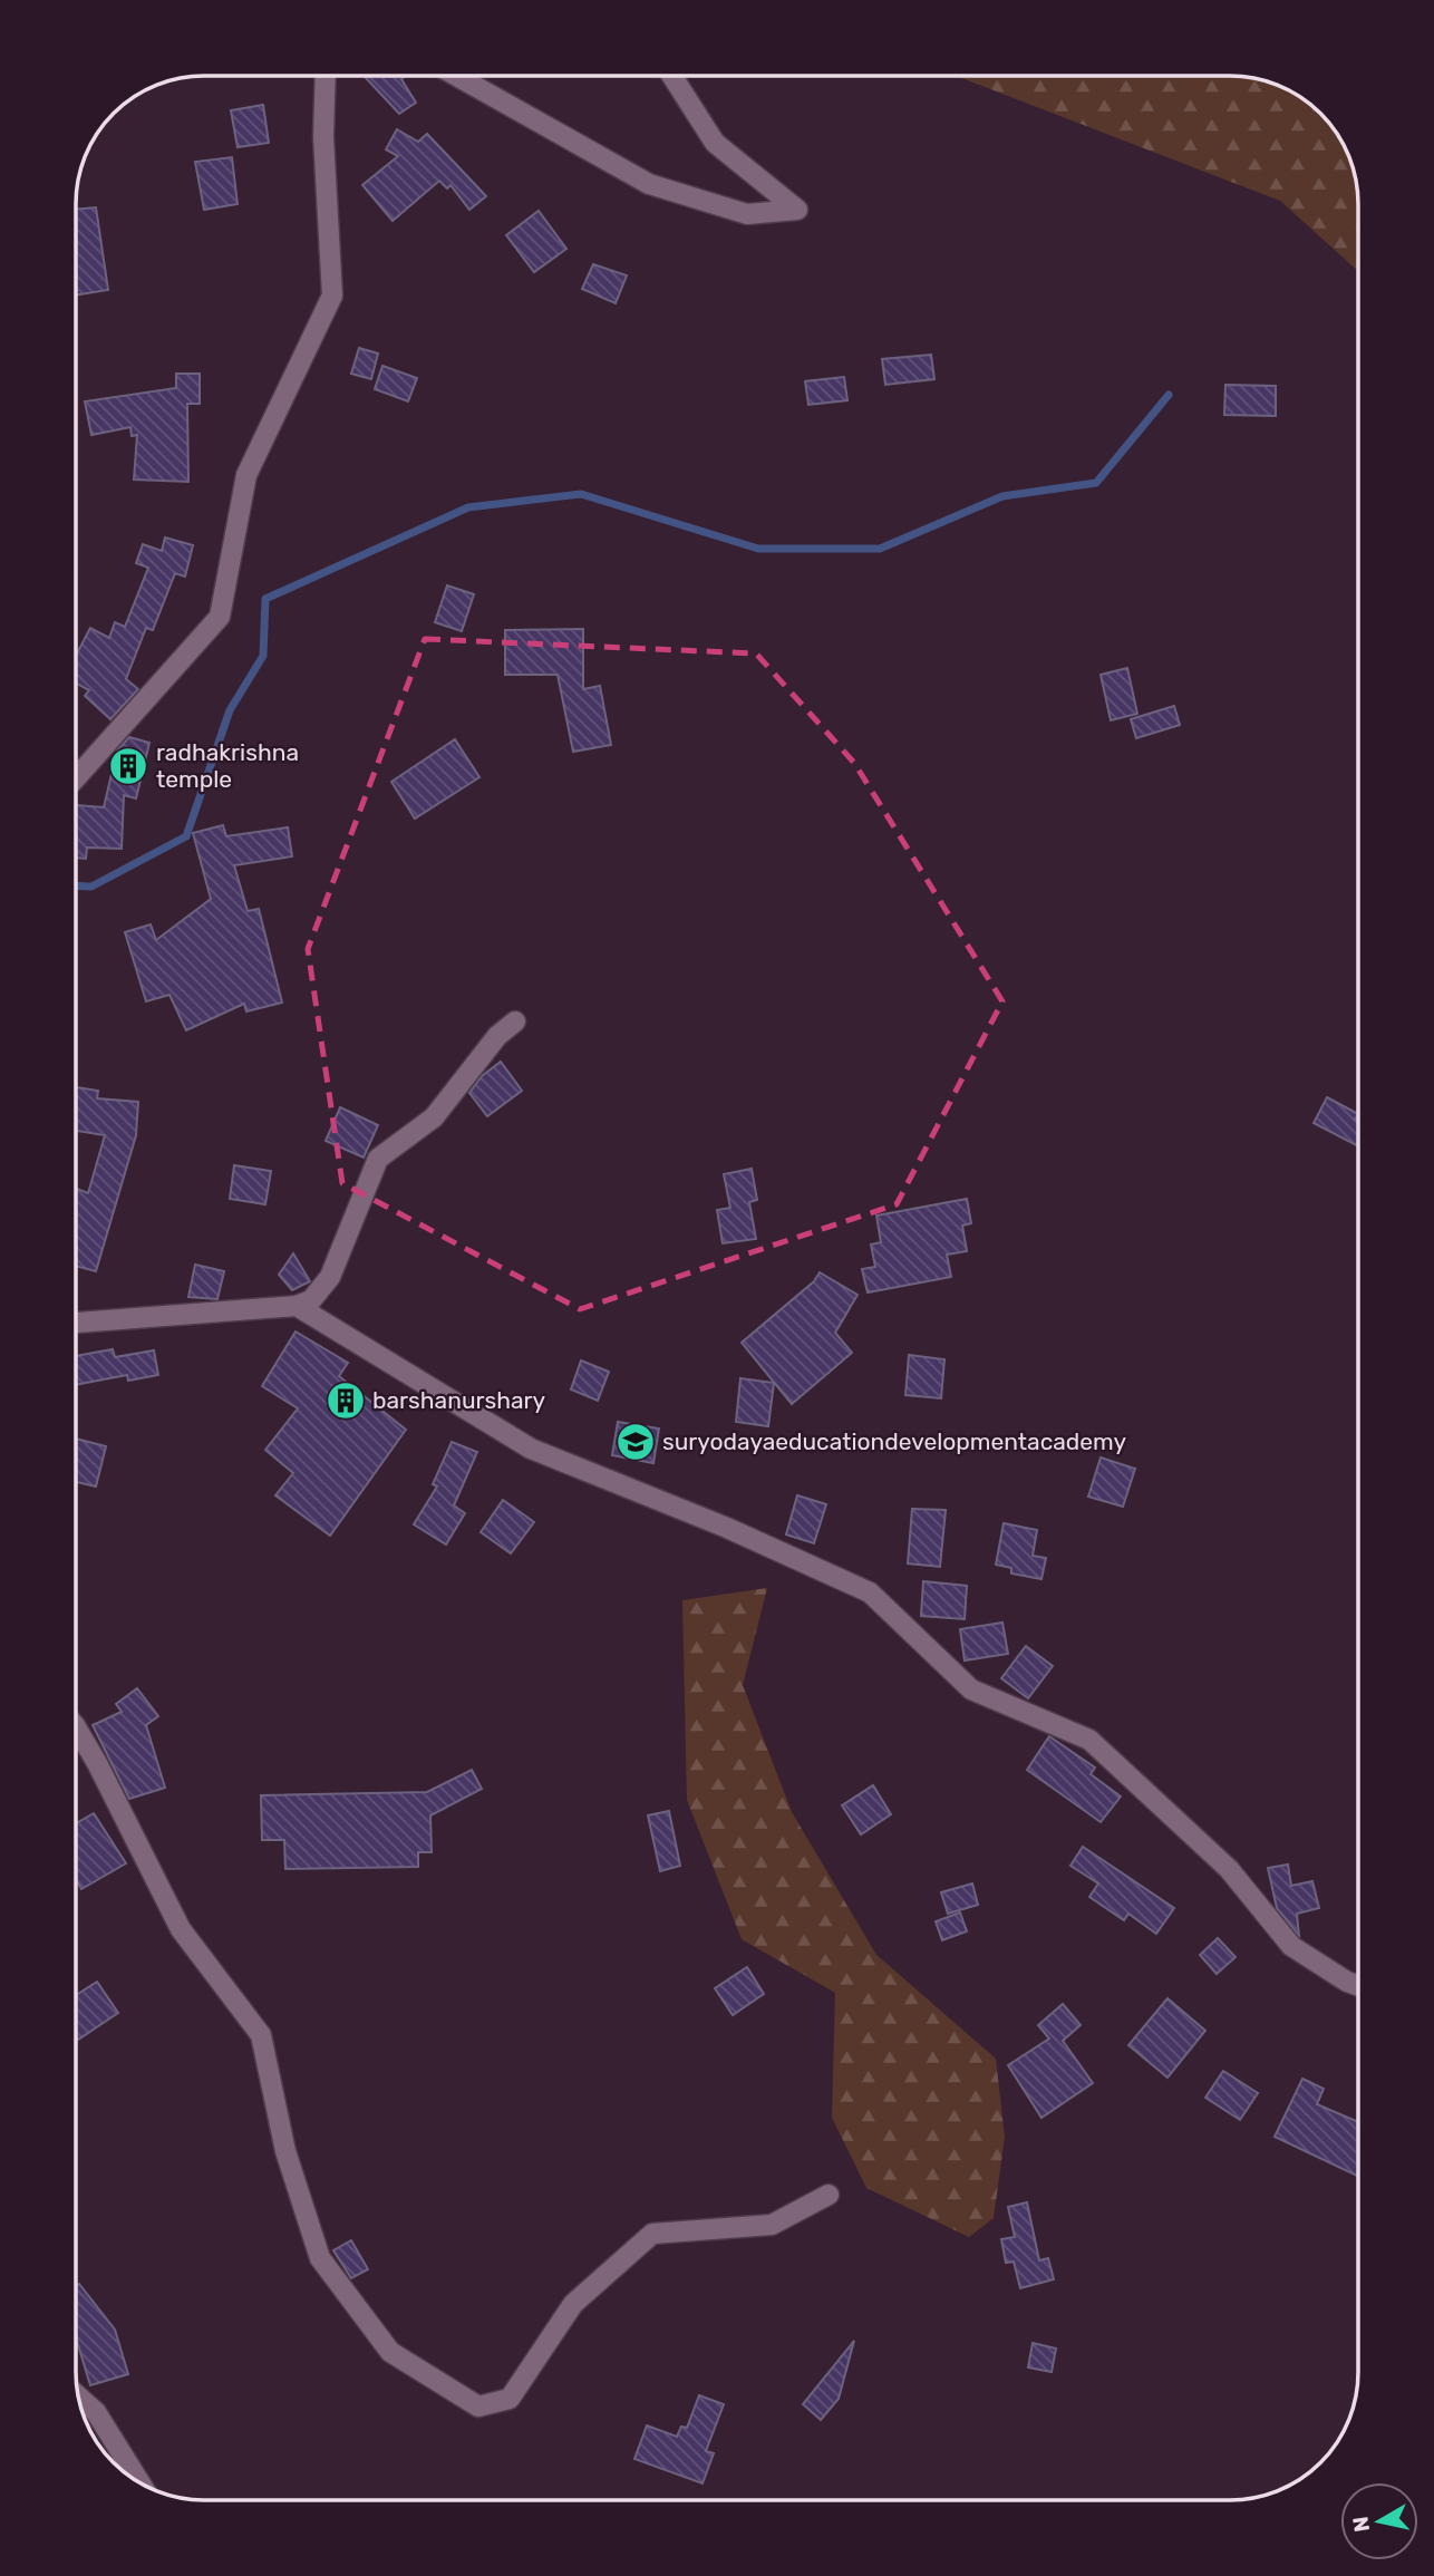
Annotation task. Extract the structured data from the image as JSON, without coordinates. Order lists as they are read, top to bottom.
{
  "places": {
    "building": ["radhakrishna temple", "barshanurshary"],
    "school or university": ["suryodayaeducationdevelopmentacademy"]
  },
  "north": "left"
}
